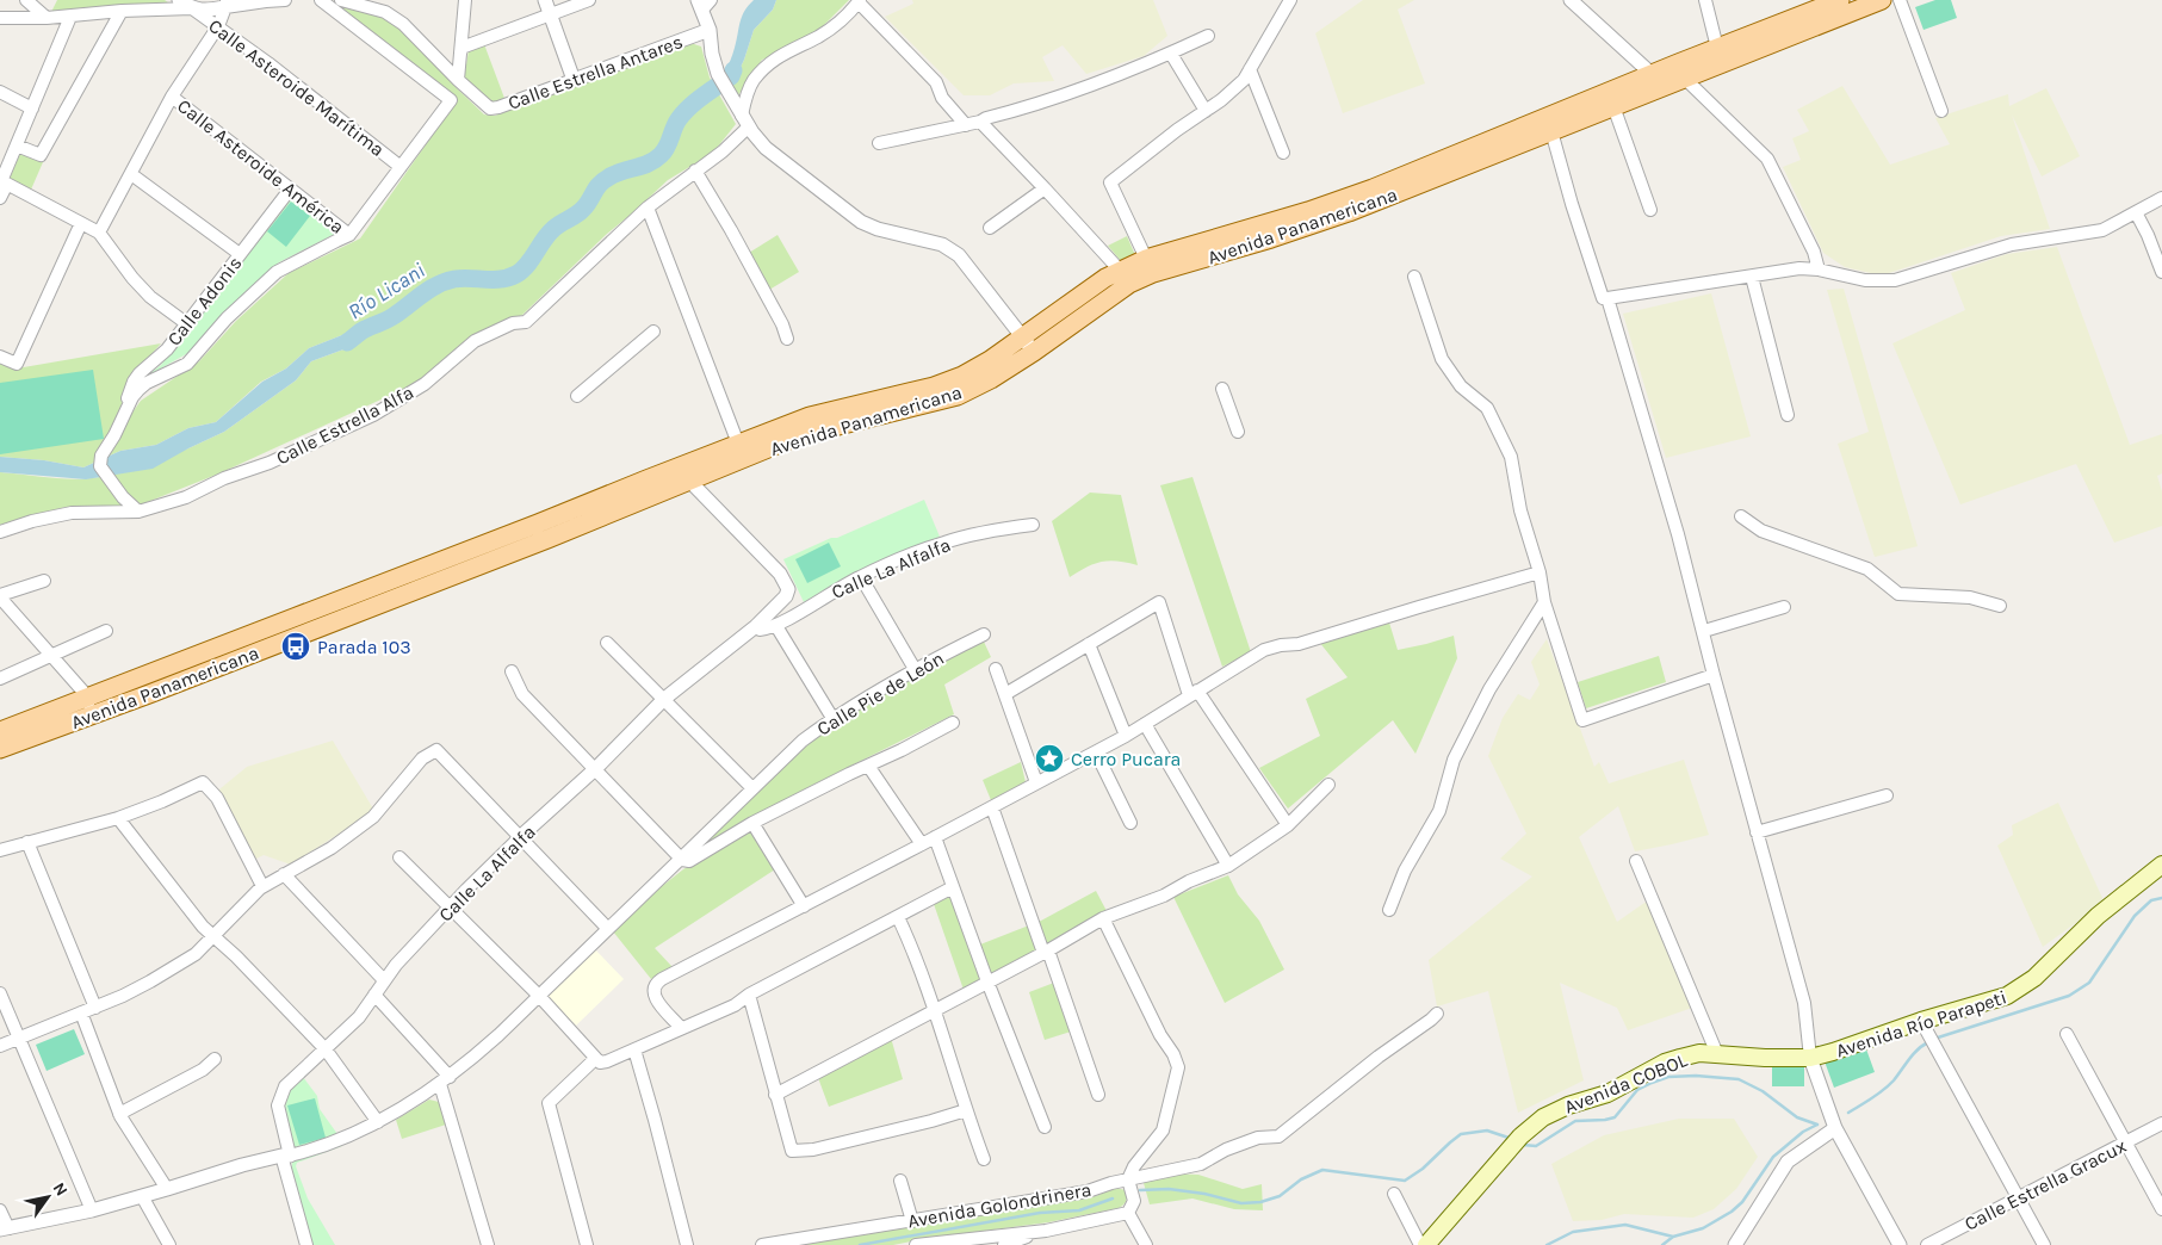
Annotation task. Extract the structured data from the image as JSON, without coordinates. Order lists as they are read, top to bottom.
{
  "streets": {
    "main road": ["Avenida Panamericana", "Avenida Río Parapeti", "Avenida COBOL"],
    "street": [
      "Calle Estrella Antares",
      "Calle Asteroide Marítima",
      "Calle Asteroide América",
      "Calle Adonis",
      "Calle Estrella Alfa",
      "Calle La Alfalfa",
      "Calle Pie de León",
      "Calle Estrella Gracux",
      "Avenida Golondrinera"
    ]
  },
  "crossings": [
    ["Calle Asteroide América", "Calle Adonis"],
    ["Avenida Panamericana", "Calle La Alfalfa"],
    ["Calle La Alfalfa", "Calle Pie de León"],
    ["Avenida Río Parapeti", "Avenida COBOL"]
  ],
  "water": ["Río Licani"],
  "places": {
    "bus stop": ["Parada 103"],
    "place": ["Cerro Pucara"]
  },
  "north": "top right"
}
